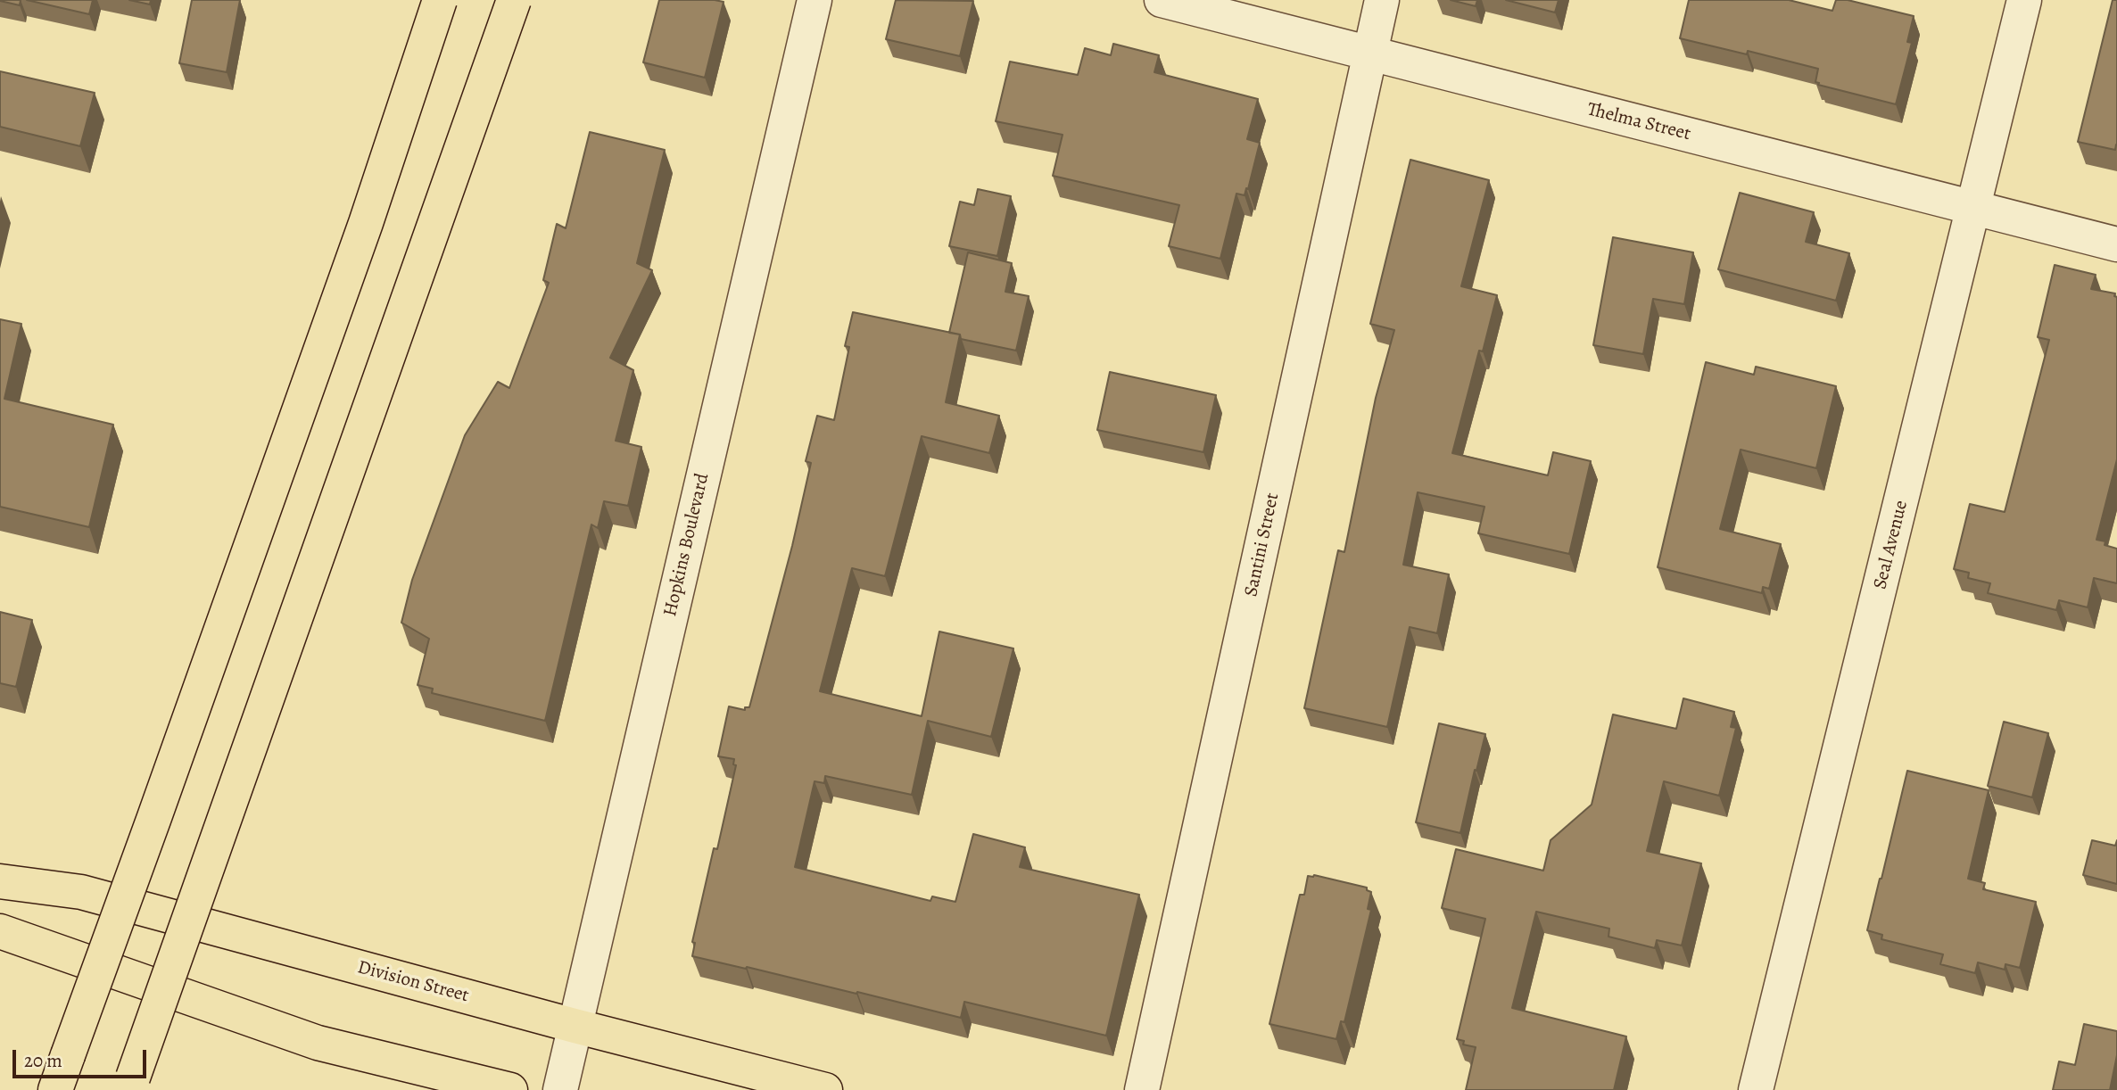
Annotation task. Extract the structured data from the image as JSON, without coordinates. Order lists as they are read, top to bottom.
{
  "streets": {
    "main road": ["Division Street"],
    "street": [
      "Thelma Street",
      "Hopkins Boulevard",
      "Santini Street",
      "Seal Avenue"
    ]
  },
  "crossings": [
    ["Thelma Street", "Santini Street"],
    ["Thelma Street", "Seal Avenue"],
    ["Hopkins Boulevard", "Division Street"]
  ],
  "scale_bar": "20 m"
}
